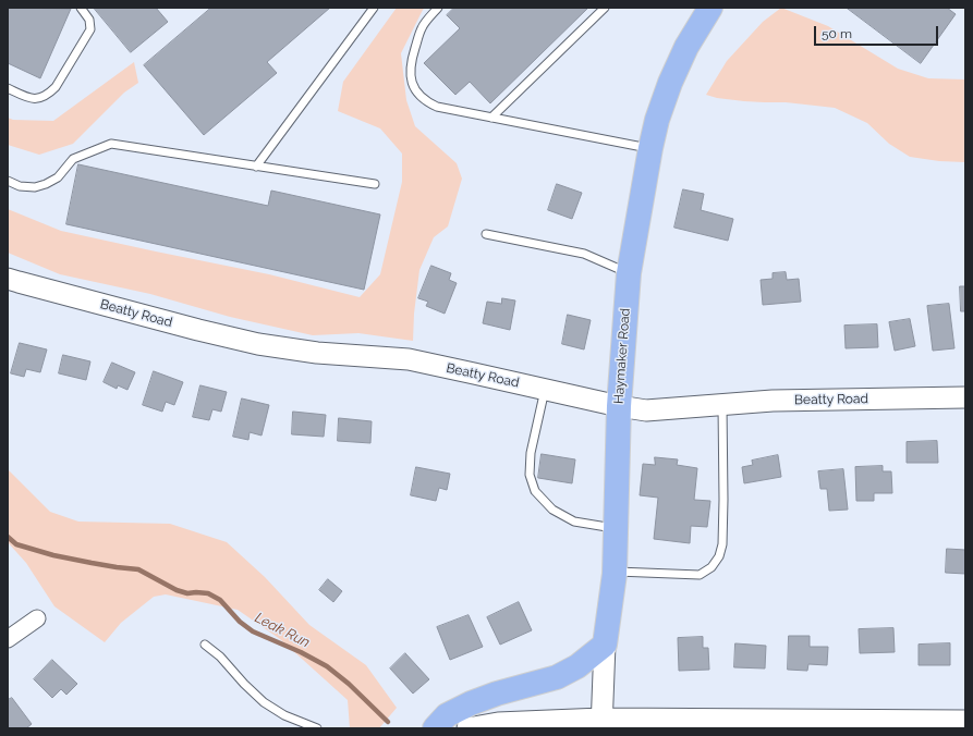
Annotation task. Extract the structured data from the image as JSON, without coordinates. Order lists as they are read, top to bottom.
{
  "streets": {
    "main road": ["Haymaker Road"],
    "street": ["Beatty Road"]
  },
  "crossings": [
    ["Beatty Road", "Haymaker Road"]
  ],
  "water": ["Leak Run"],
  "scale_bar": "50 m"
}
